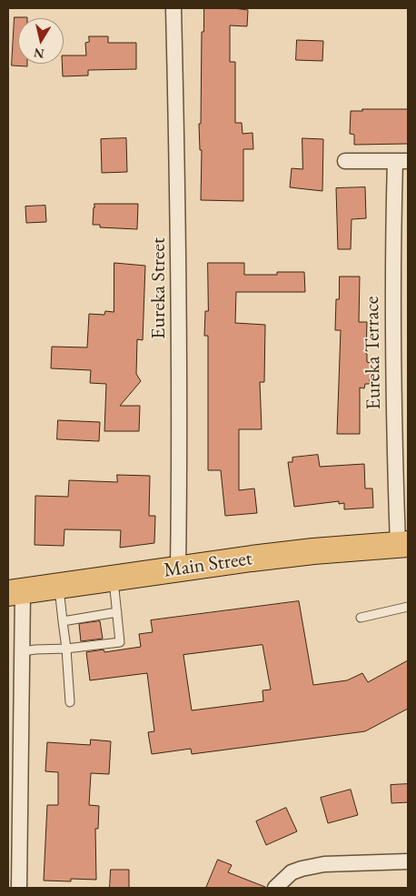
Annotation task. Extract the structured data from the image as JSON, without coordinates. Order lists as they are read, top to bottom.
{
  "streets": {
    "highway": ["Main Street"],
    "street": ["Eureka Street", "Eureka Terrace"]
  },
  "crossings": [
    ["Eureka Street", "Main Street"],
    ["Eureka Terrace", "Main Street"]
  ],
  "north": "bottom"
}
